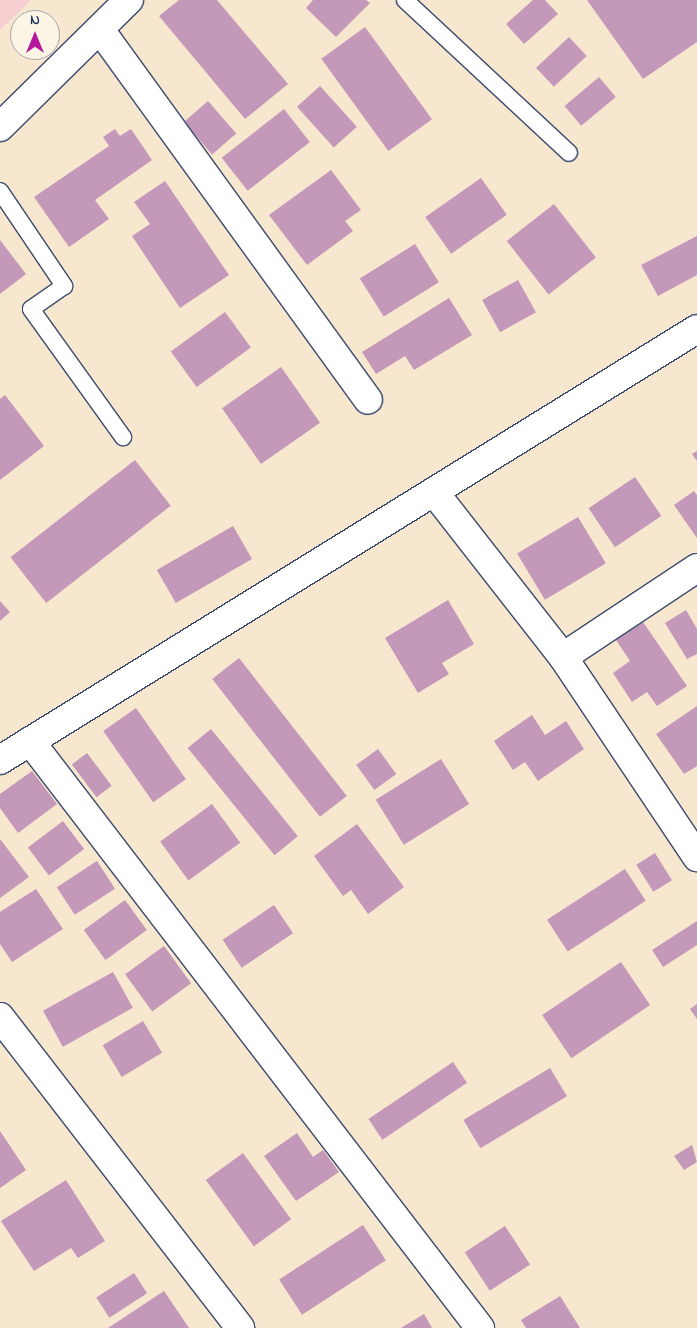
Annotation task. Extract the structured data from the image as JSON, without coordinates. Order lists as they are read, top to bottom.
{
  "north": "top"
}
